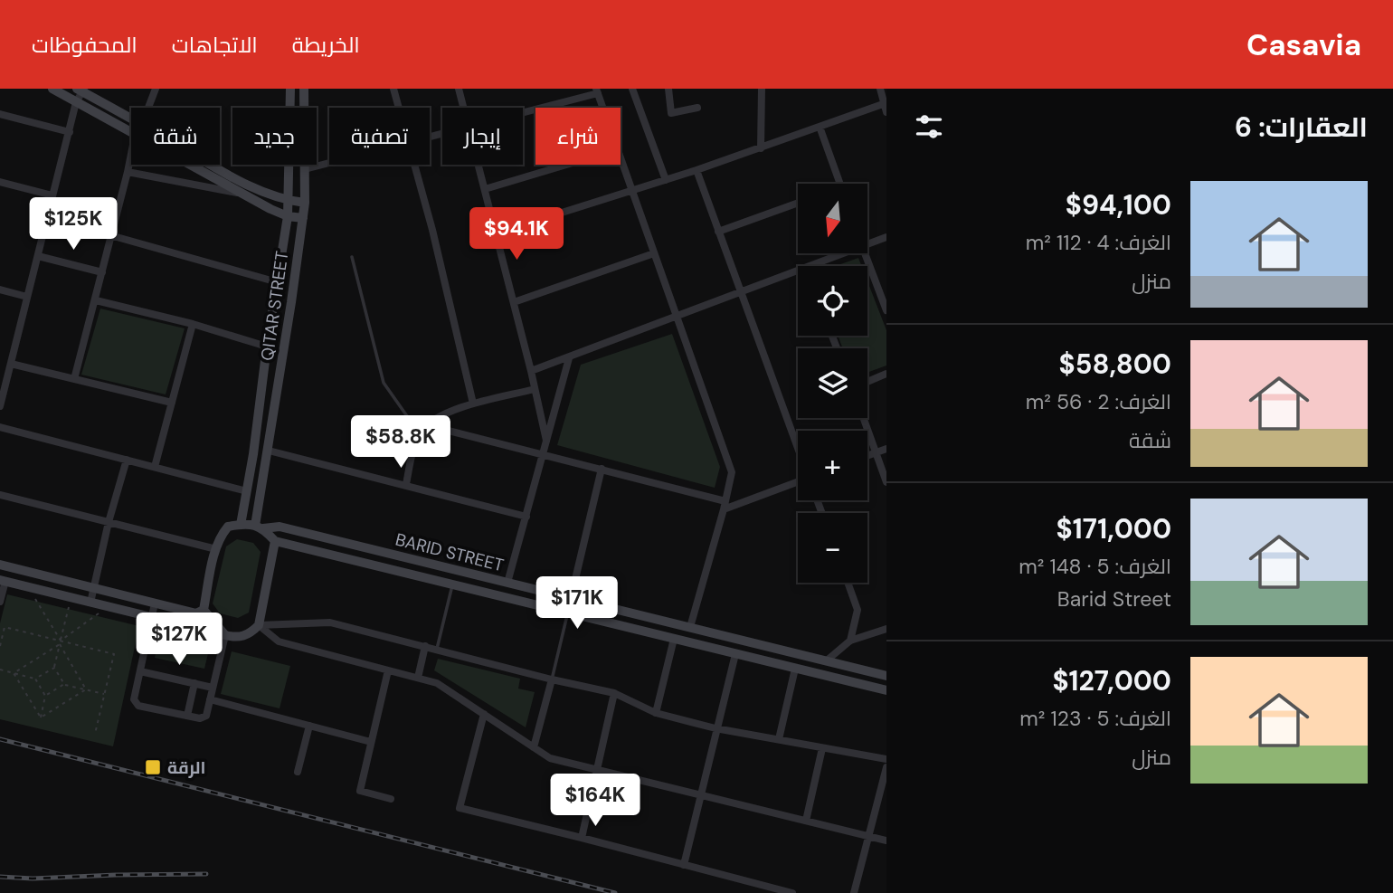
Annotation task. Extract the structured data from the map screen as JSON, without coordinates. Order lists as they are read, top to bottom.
{
  "streets": {
    "main road": ["QITAR STREET", "BARID STREET"]
  },
  "crossings": [
    ["QITAR STREET", "BARID STREET"]
  ],
  "places": {
    "transit": ["الرقة"]
  },
  "north": "bottom",
  "page": {
    "header": "Casavia",
    "nav": ["الخريطة", "الاتجاهات", "المحفوظات"],
    "heading": "العقارات: 6",
    "chip": [
      "شراء",
      "إيجار",
      "تصفية",
      "جديد",
      "شقة"
    ],
    "list": [
      {
        "name": "$94,100",
        "note": "الغرف: 4 · 112 m² · منزل"
      },
      {
        "name": "$58,800",
        "note": "الغرف: 2 · 56 m² · شقة"
      },
      {
        "name": "$171,000",
        "note": "الغرف: 5 · 148 m² · Barid Street"
      },
      {
        "name": "$127,000",
        "note": "الغرف: 5 · 123 m² · منزل"
      }
    ],
    "map_buttons": ["+", "−"],
    "price": [
      "$125K",
      "$94.1K",
      "$58.8K",
      "$171K",
      "$127K",
      "$164K"
    ]
  }
}
